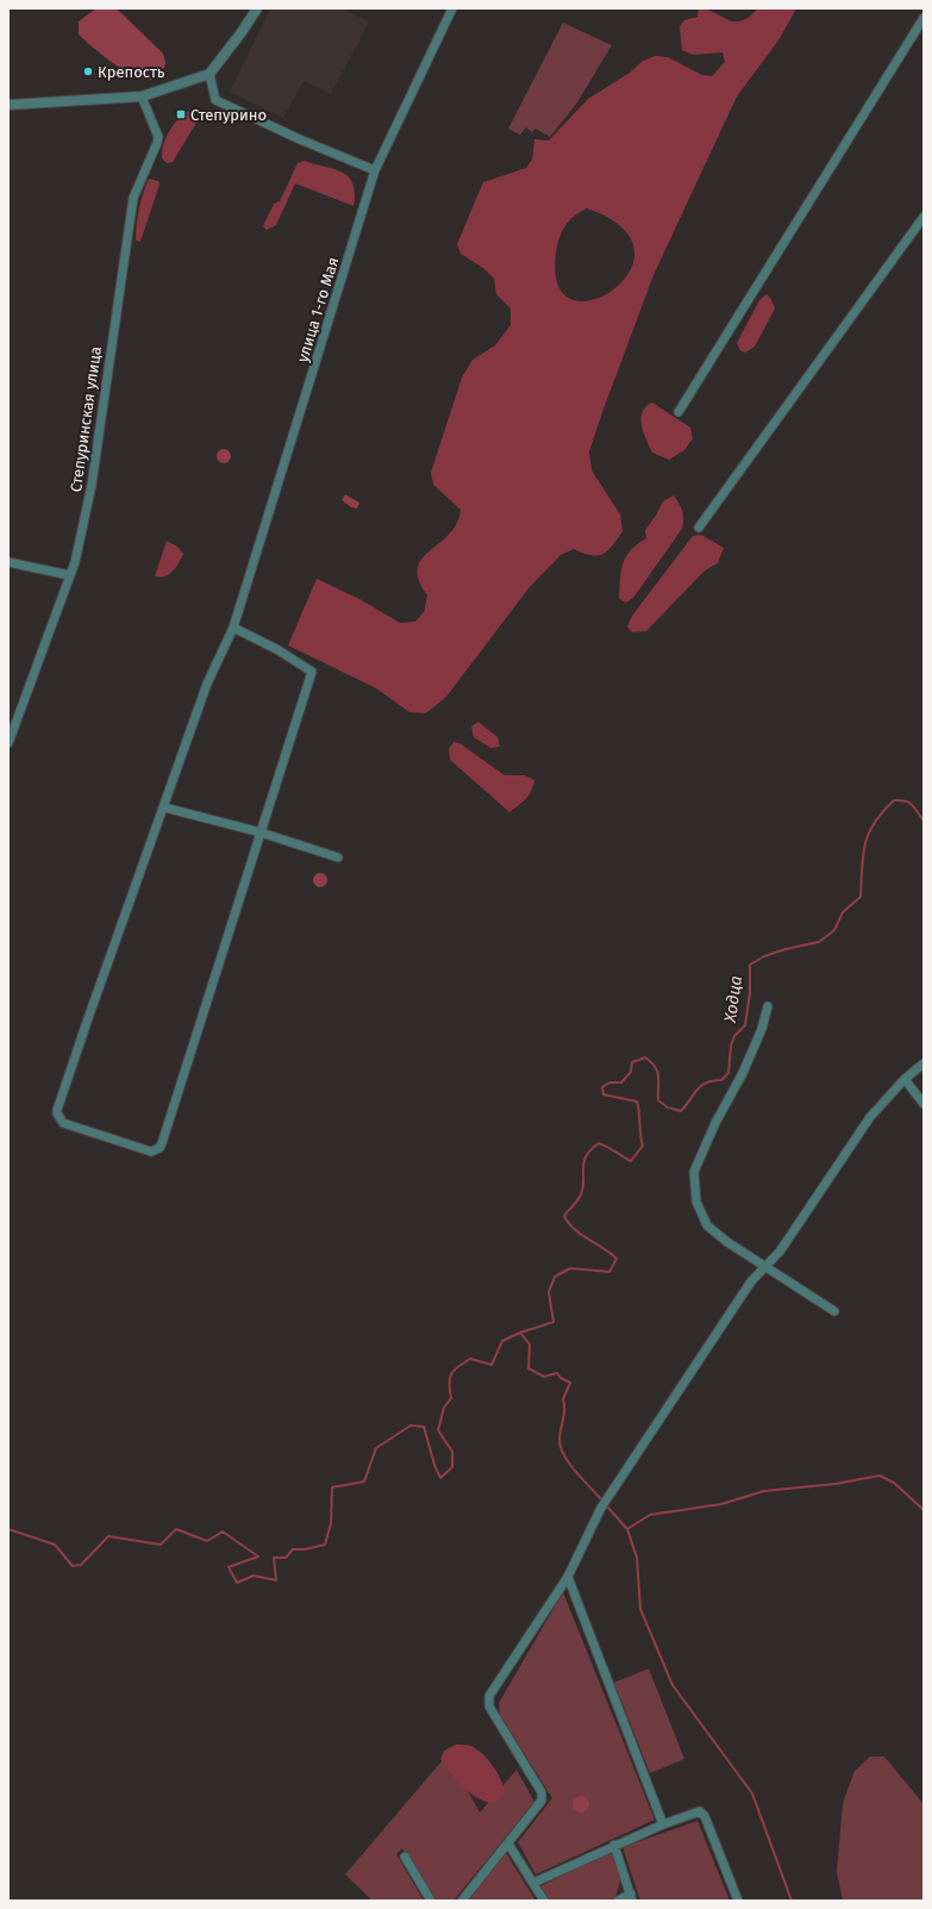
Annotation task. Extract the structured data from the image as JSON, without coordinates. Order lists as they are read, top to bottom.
{
  "streets": {
    "street": ["улица 1-го Мая", "Степуринская улица"]
  },
  "water": ["Ходца"],
  "places": {
    "other": ["Крепость"],
    "transit": ["Степурино"]
  }
}
